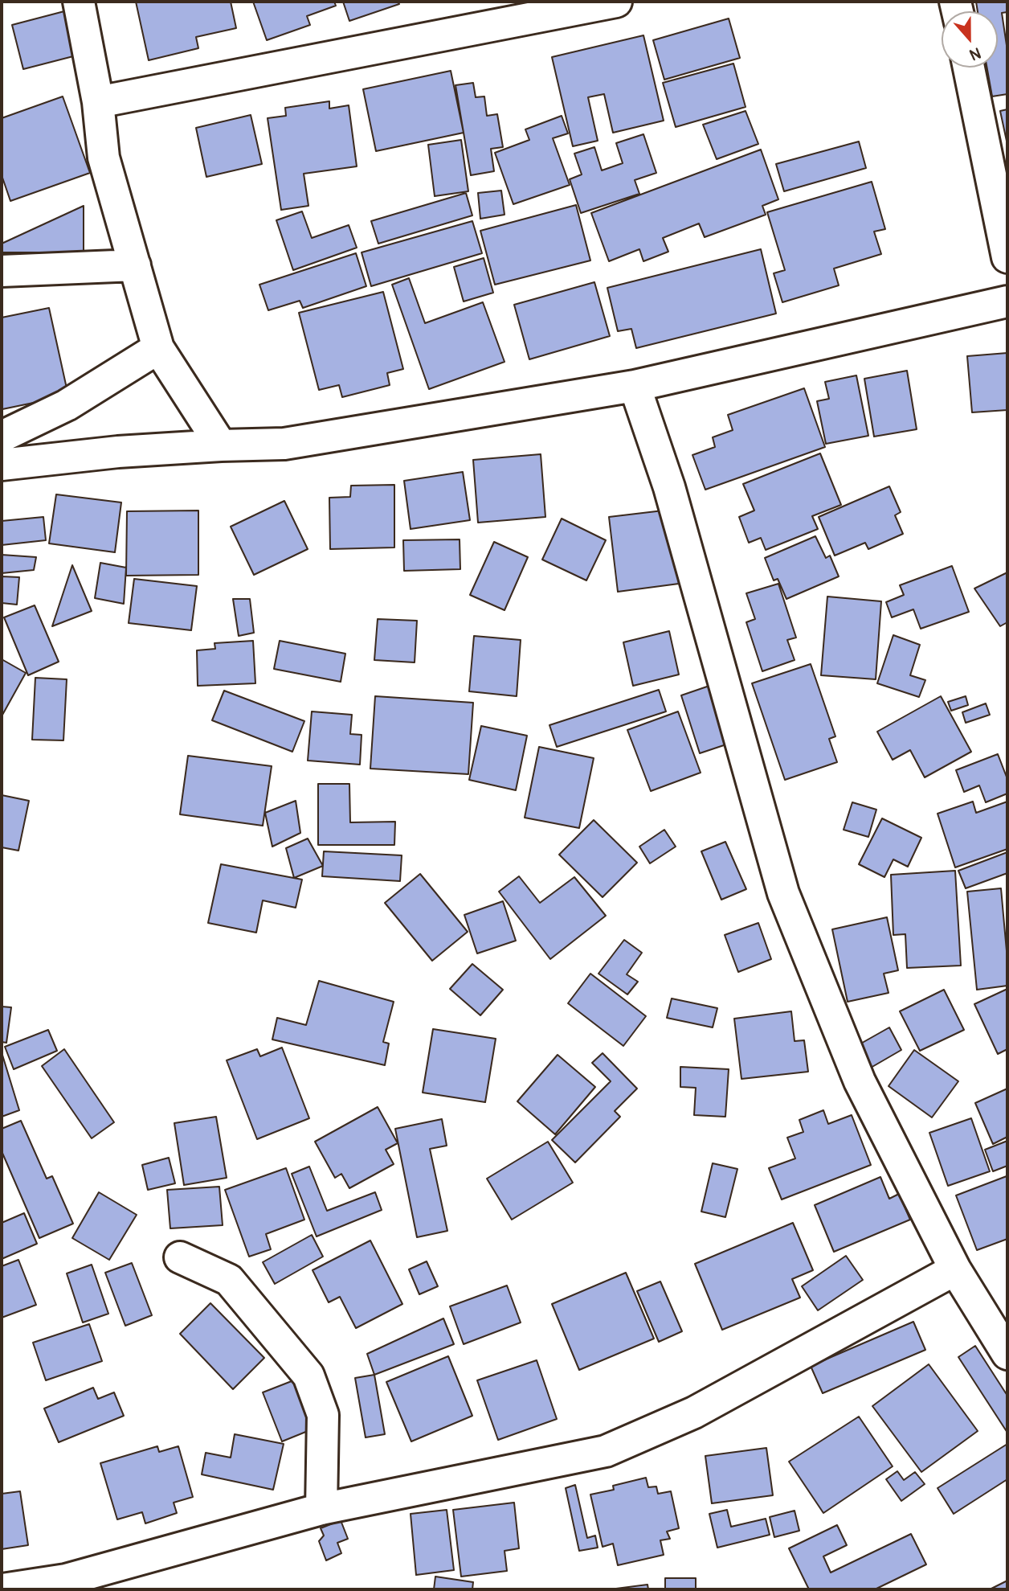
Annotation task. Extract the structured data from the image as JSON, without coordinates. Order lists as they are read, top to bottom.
{
  "north": "bottom"
}
